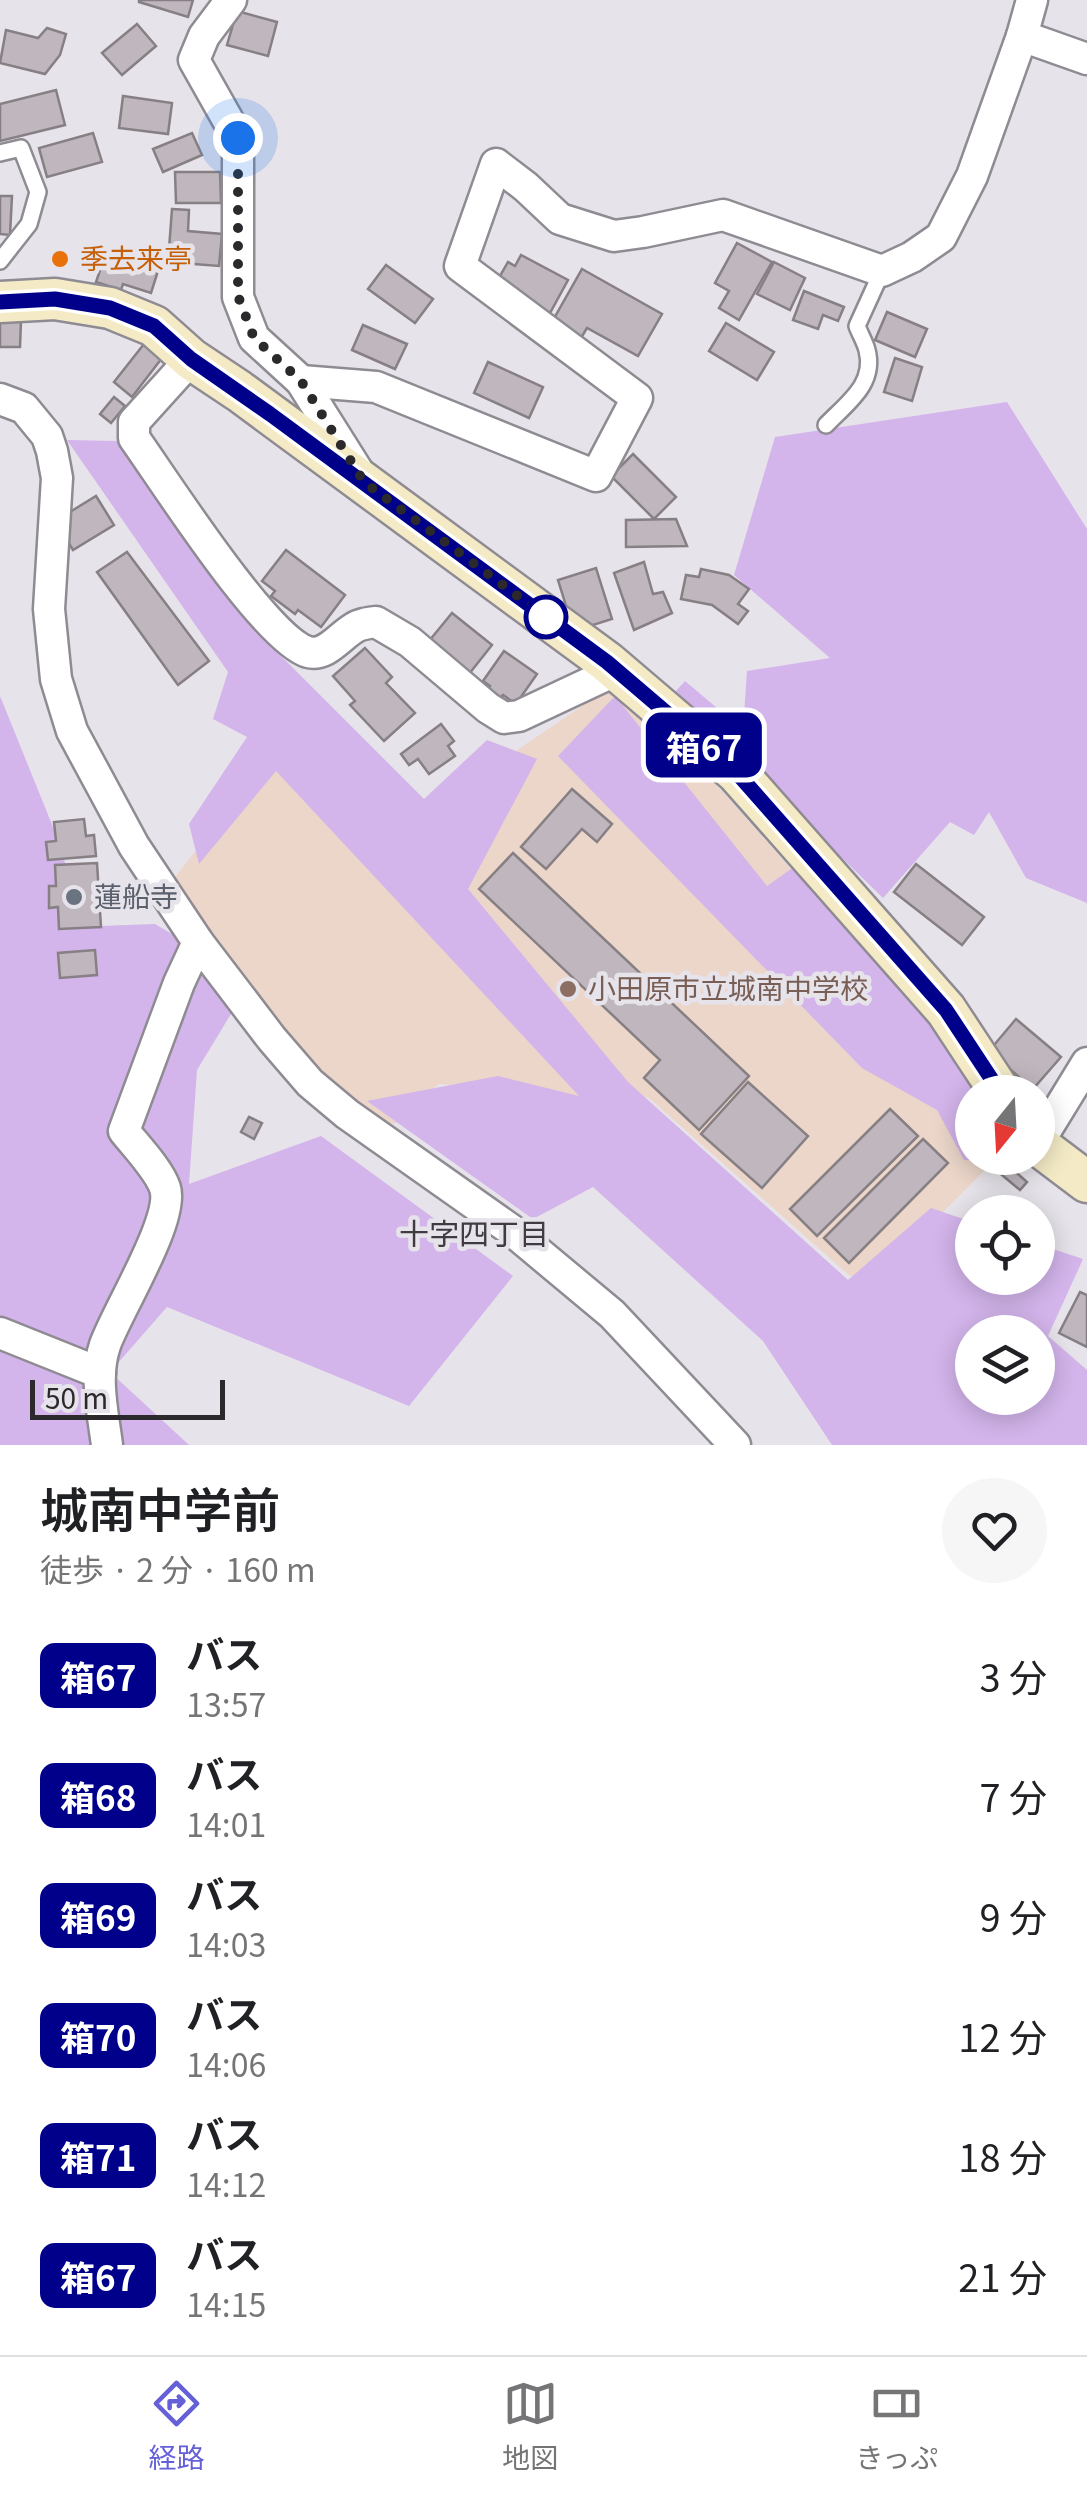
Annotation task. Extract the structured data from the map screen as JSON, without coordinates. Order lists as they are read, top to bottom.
{
  "districts": ["十字四丁目"],
  "places": ["季去来亭", "蓮船寺", "小田原市立城南中学校"],
  "lines": ["bus line 箱67"],
  "scale_bar": "50 m",
  "north": "bottom",
  "page": {
    "on_map": "箱67",
    "scale": "50 m",
    "heading": ["城南中学前", "徒歩 · 2 分 · 160 m"],
    "list": [
      {
        "mark": "箱67",
        "name": "バス",
        "note": "13:57",
        "value": "3 分"
      },
      {
        "mark": "箱68",
        "name": "バス",
        "note": "14:01",
        "value": "7 分"
      },
      {
        "mark": "箱69",
        "name": "バス",
        "note": "14:03",
        "value": "9 分"
      },
      {
        "mark": "箱70",
        "name": "バス",
        "note": "14:06",
        "value": "12 分"
      },
      {
        "mark": "箱71",
        "name": "バス",
        "note": "14:12",
        "value": "18 分"
      },
      {
        "mark": "箱67",
        "name": "バス",
        "note": "14:15",
        "value": "21 分"
      }
    ],
    "tabs": ["経路", "地図", "きっぷ"]
  }
}
